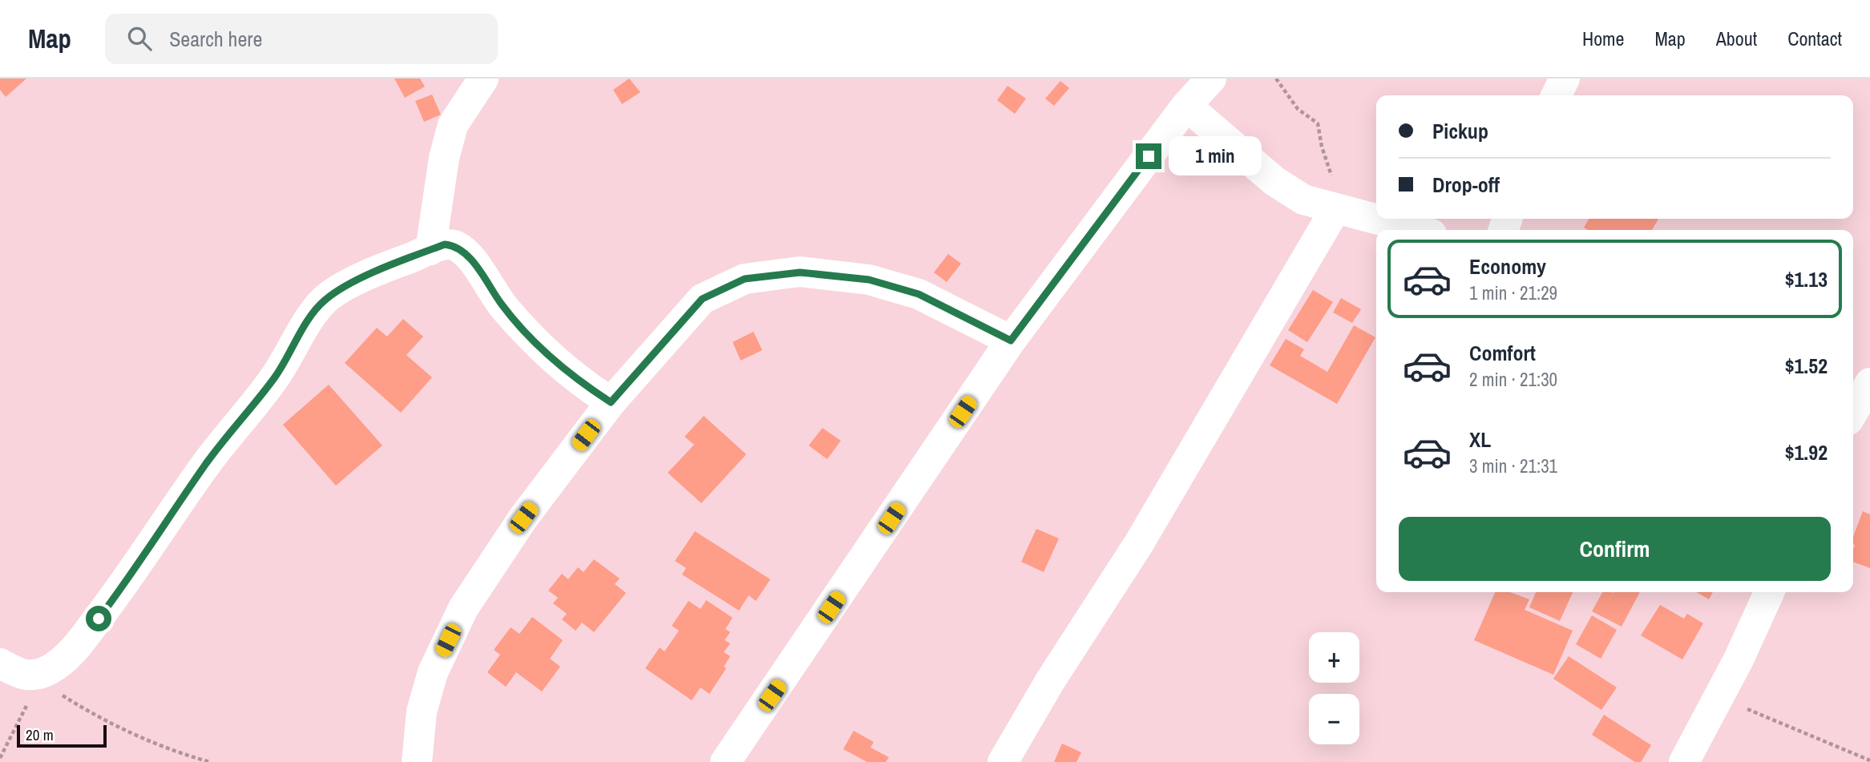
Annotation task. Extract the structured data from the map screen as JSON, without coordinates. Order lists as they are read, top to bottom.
{
  "scale_bar": "20 m",
  "page": {
    "header": "Map",
    "search": "Search here",
    "nav": [
      "Home",
      "Map",
      "About",
      "Contact"
    ],
    "banner": ["Pickup", "Drop-off"],
    "bubble": "1 min",
    "list": [
      {
        "name": "Economy",
        "note": "1 min · 21:29",
        "value": "$1.13"
      },
      {
        "name": "Comfort",
        "note": "2 min · 21:30",
        "value": "$1.52"
      },
      {
        "name": "XL",
        "note": "3 min · 21:31",
        "value": "$1.92"
      }
    ],
    "buttons": "Confirm",
    "map_buttons": ["+", "−"],
    "scale": "20 m"
  }
}
